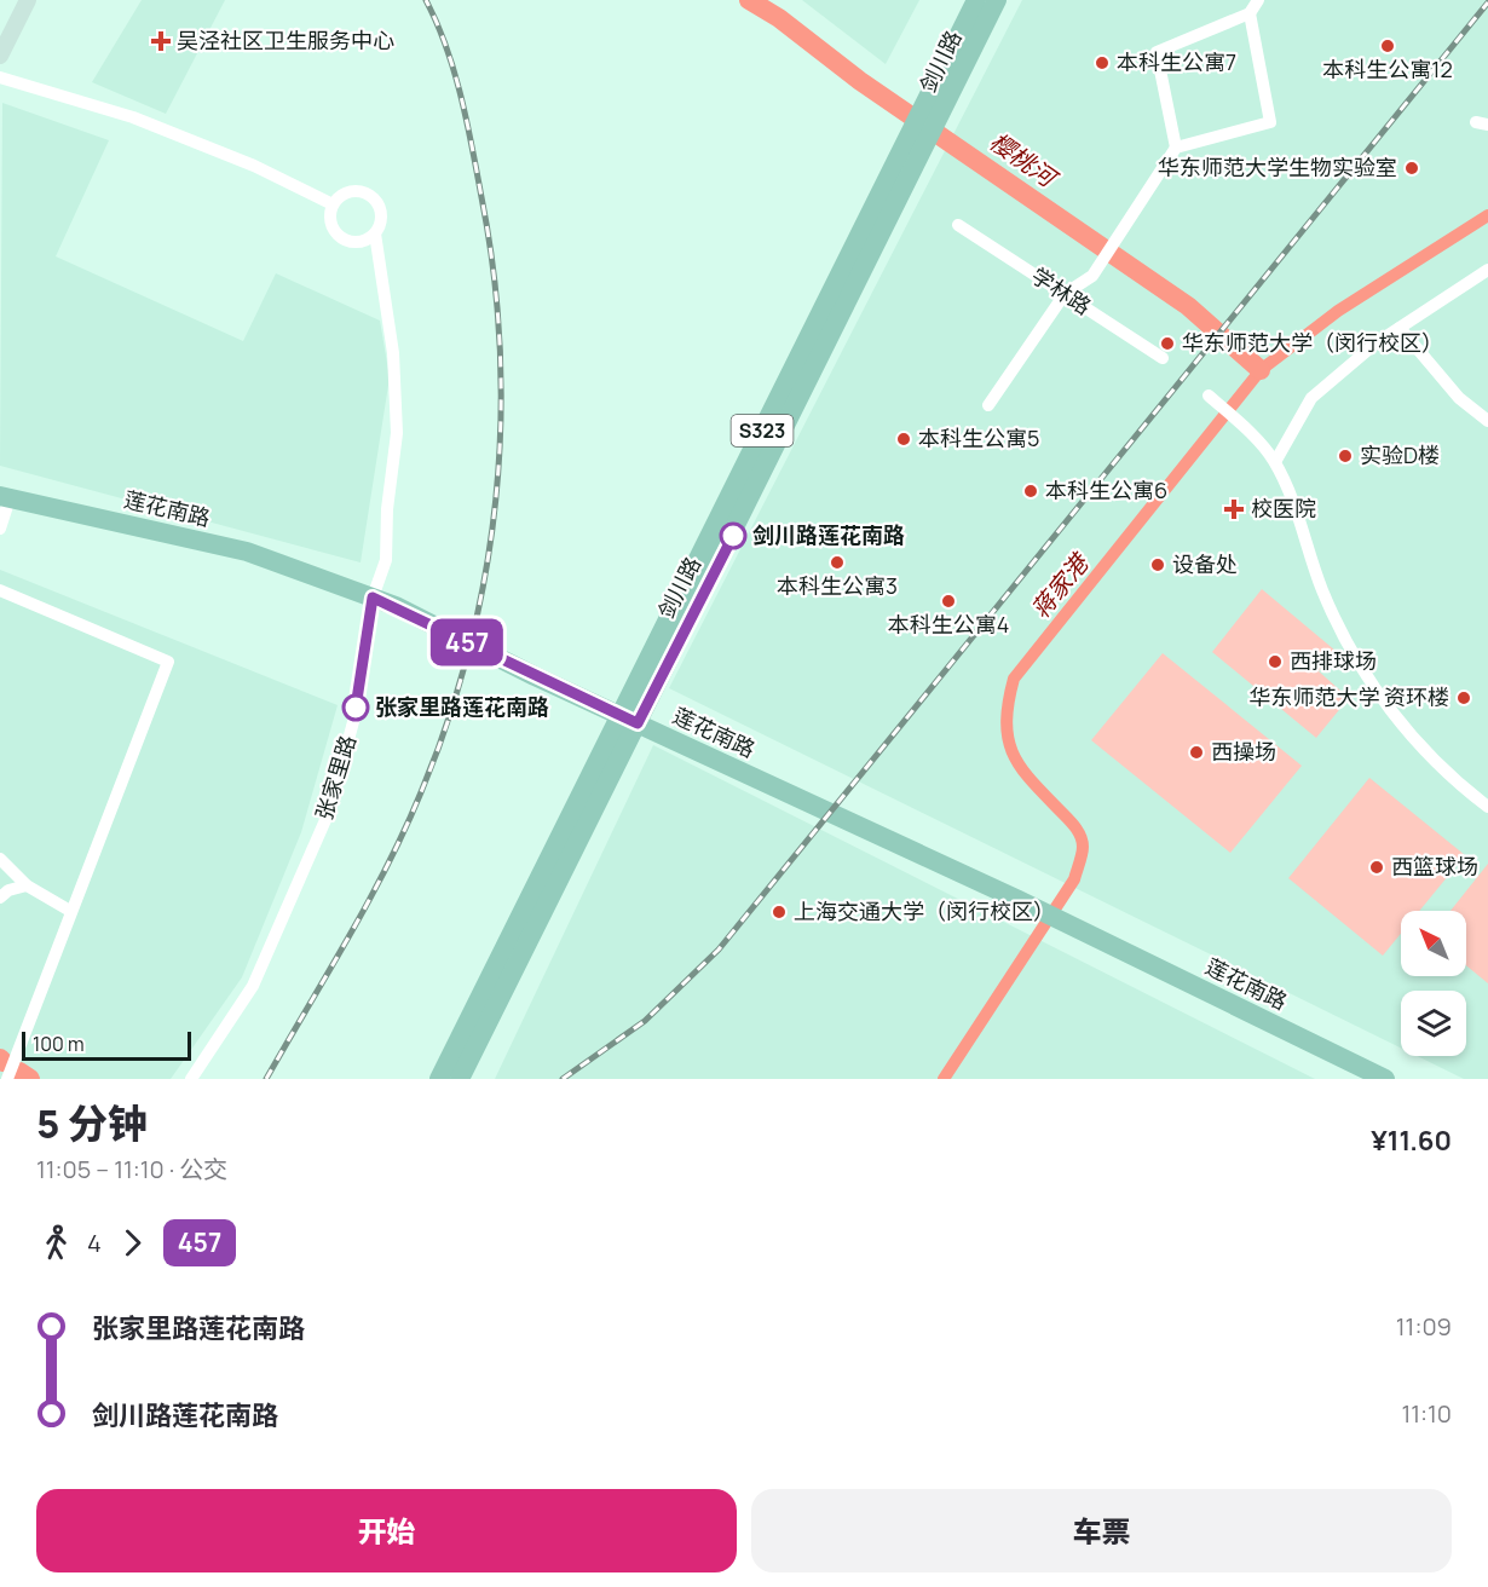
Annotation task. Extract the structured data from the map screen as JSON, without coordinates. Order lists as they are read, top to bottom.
{
  "streets": {
    "main road": ["剑川路", "S323", "莲花南路"],
    "street": ["学林路", "张家里路"]
  },
  "crossings": [
    ["剑川路", "莲花南路"],
    ["莲花南路", "张家里路"]
  ],
  "water": ["樱桃河", "蒋家港"],
  "places": {
    "health": ["吴泾社区卫生服务中心", "校医院"],
    "other": [
      "本科生公寓12",
      "本科生公寓7",
      "华东师范大学生物实验室",
      "华东师范大学（闵行校区）",
      "本科生公寓5",
      "实验D楼",
      "本科生公寓6",
      "剑川路莲花南路",
      "本科生公寓3",
      "设备处",
      "本科生公寓4",
      "西排球场",
      "华东师范大学 资环楼",
      "张家里路莲花南路",
      "西操场",
      "西篮球场",
      "上海交通大学（闵行校区）"
    ]
  },
  "lines": ["bus line 457"],
  "scale_bar": "100 m",
  "north": "top left",
  "page": {
    "on_map": "457",
    "scale": "100 m",
    "heading": ["5 分钟", "11:05 – 11:10 · 公交", "¥11.60"],
    "legs": ["4", "457"],
    "list": [
      {
        "name": "张家里路莲花南路",
        "value": "11:09"
      },
      {
        "name": "剑川路莲花南路",
        "value": "11:10"
      }
    ],
    "buttons": ["开始", "车票"]
  }
}
